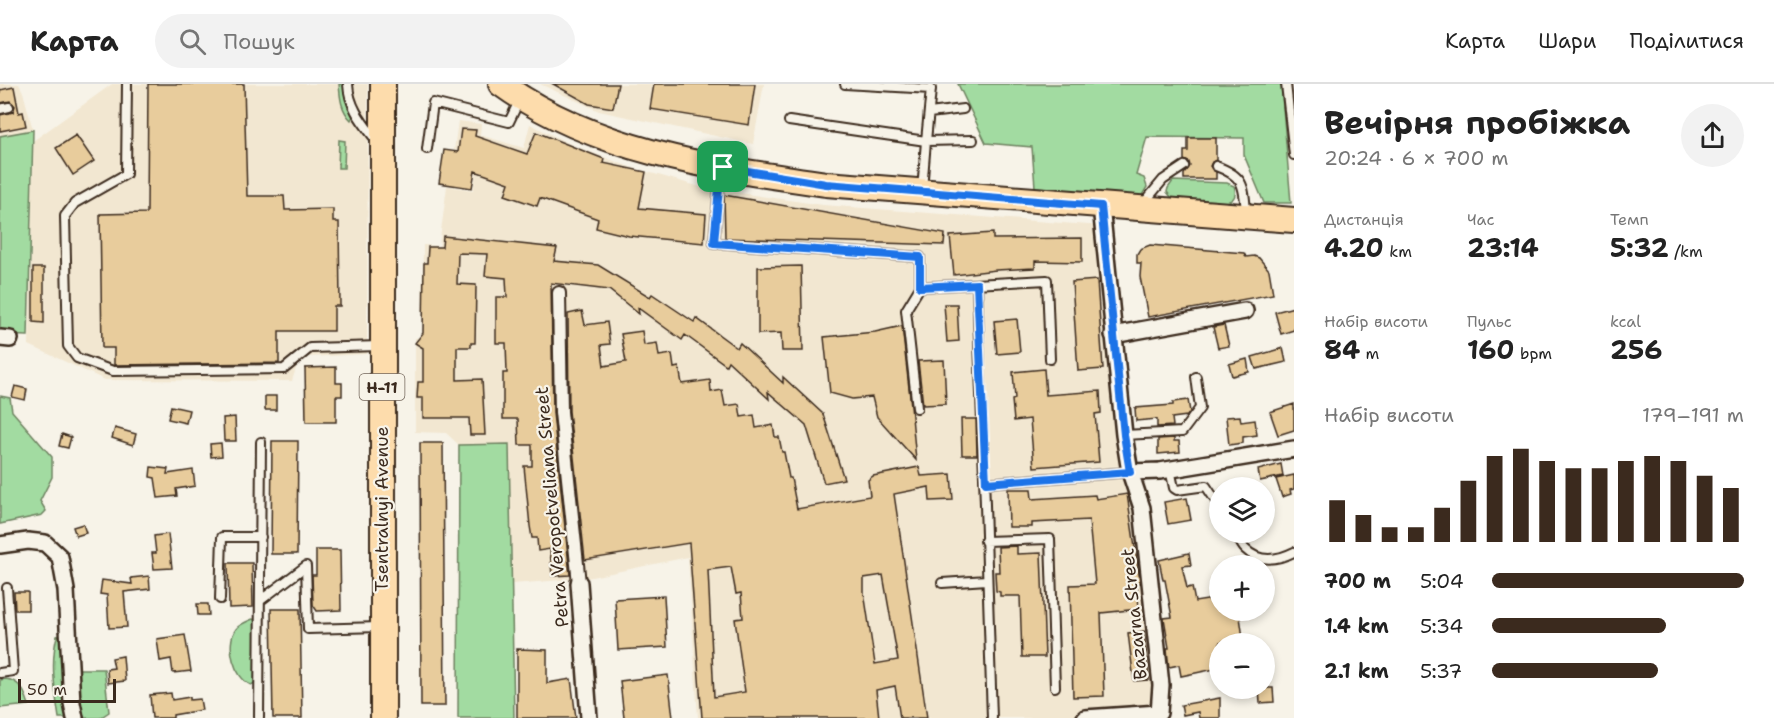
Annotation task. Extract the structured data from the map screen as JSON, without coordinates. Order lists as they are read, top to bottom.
{
  "streets": {
    "main road": ["Н-11", "Tsentralnyi Avenue"],
    "street": ["Petra Veropotveliana Street", "Bazarna Street"]
  },
  "scale_bar": "50 m",
  "page": {
    "header": "Карта",
    "search": "Пошук",
    "nav": ["Карта", "Шари", "Поділитися"],
    "heading": ["Вечірня пробіжка", "20:24 · 6 × 700 m"],
    "stats": [
      ["Дистанція", "4.20 km"],
      ["Час", "23:14"],
      ["Темп", "5:32 /km"],
      ["Набір висоти", "84 m"],
      ["Пульс", "160 bpm"],
      ["kcal", "256"]
    ],
    "chart": ["Набір висоти", "179–191 m"],
    "map_buttons": ["+", "−"],
    "list": [
      {
        "name": "700 m",
        "note": "5:04"
      },
      {
        "name": "1.4 km",
        "note": "5:34"
      },
      {
        "name": "2.1 km",
        "note": "5:37"
      }
    ],
    "scale": "50 m"
  }
}
